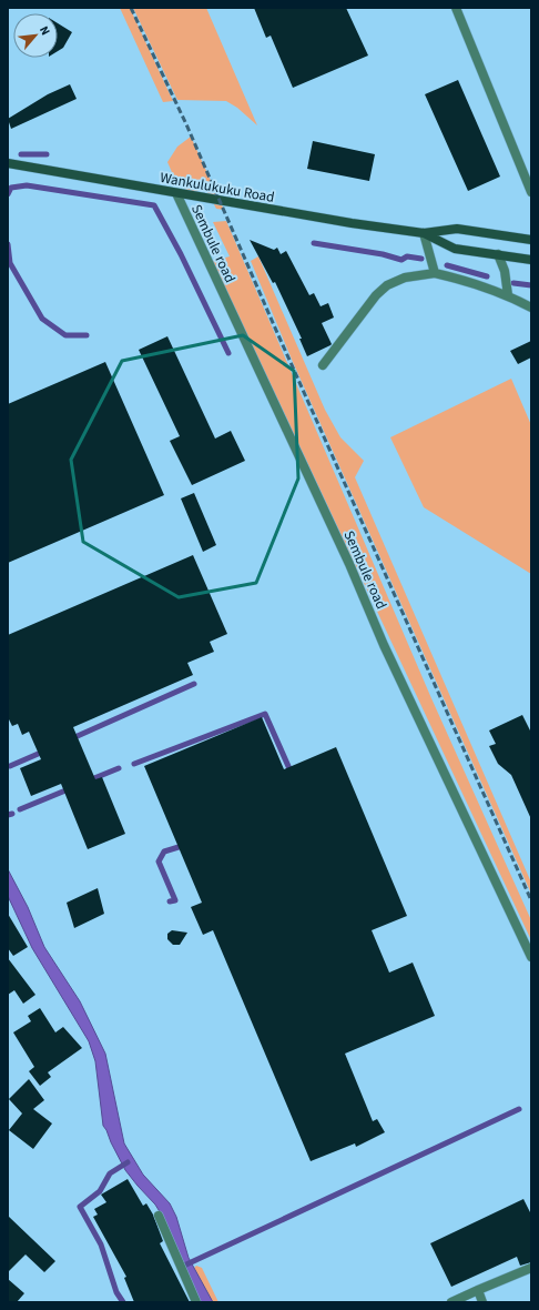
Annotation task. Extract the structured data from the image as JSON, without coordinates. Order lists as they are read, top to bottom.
{
  "streets": {
    "main road": ["Wankulukuku Road"],
    "street": ["Sembule road"]
  },
  "crossings": [
    ["Wankulukuku Road", "Sembule road"]
  ],
  "north": "top right"
}
